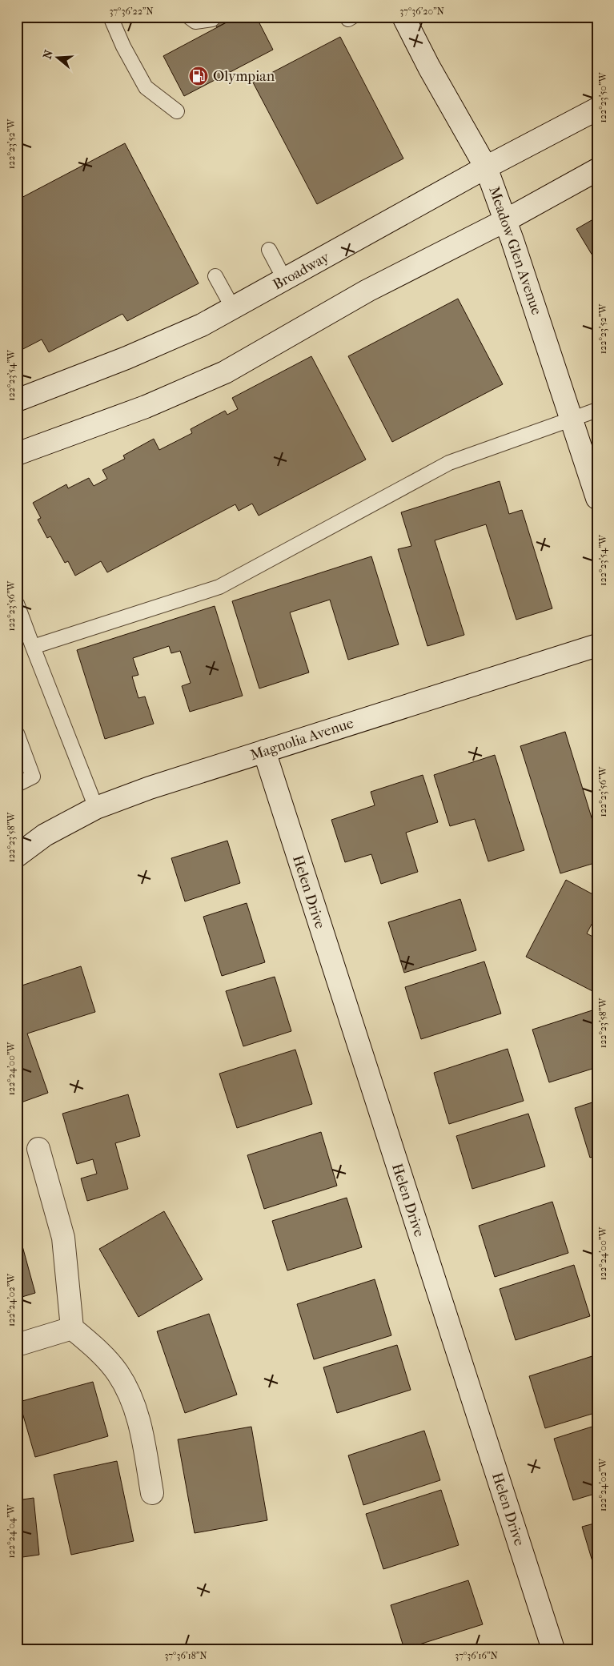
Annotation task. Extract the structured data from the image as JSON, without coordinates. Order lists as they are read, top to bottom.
{
  "streets": {
    "street": [
      "Meadow Glen Avenue",
      "Broadway",
      "Magnolia Avenue",
      "Helen Drive"
    ]
  },
  "crossings": [
    ["Meadow Glen Avenue", "Broadway"],
    ["Magnolia Avenue", "Helen Drive"]
  ],
  "places": {
    "fuel station": ["Olympian"]
  },
  "north": "left",
  "coordinates": [
    "37°36'22\"N",
    "37°36'20\"N",
    "122°23'50\"W",
    "122°23'52\"W",
    "122°23'54\"W",
    "122°23'56\"W",
    "122°23'58\"W",
    "122°24'00\"W",
    "122°24'02\"W",
    "122°24'04\"W",
    "37°36'18\"N",
    "37°36'16\"N"
  ]
}
